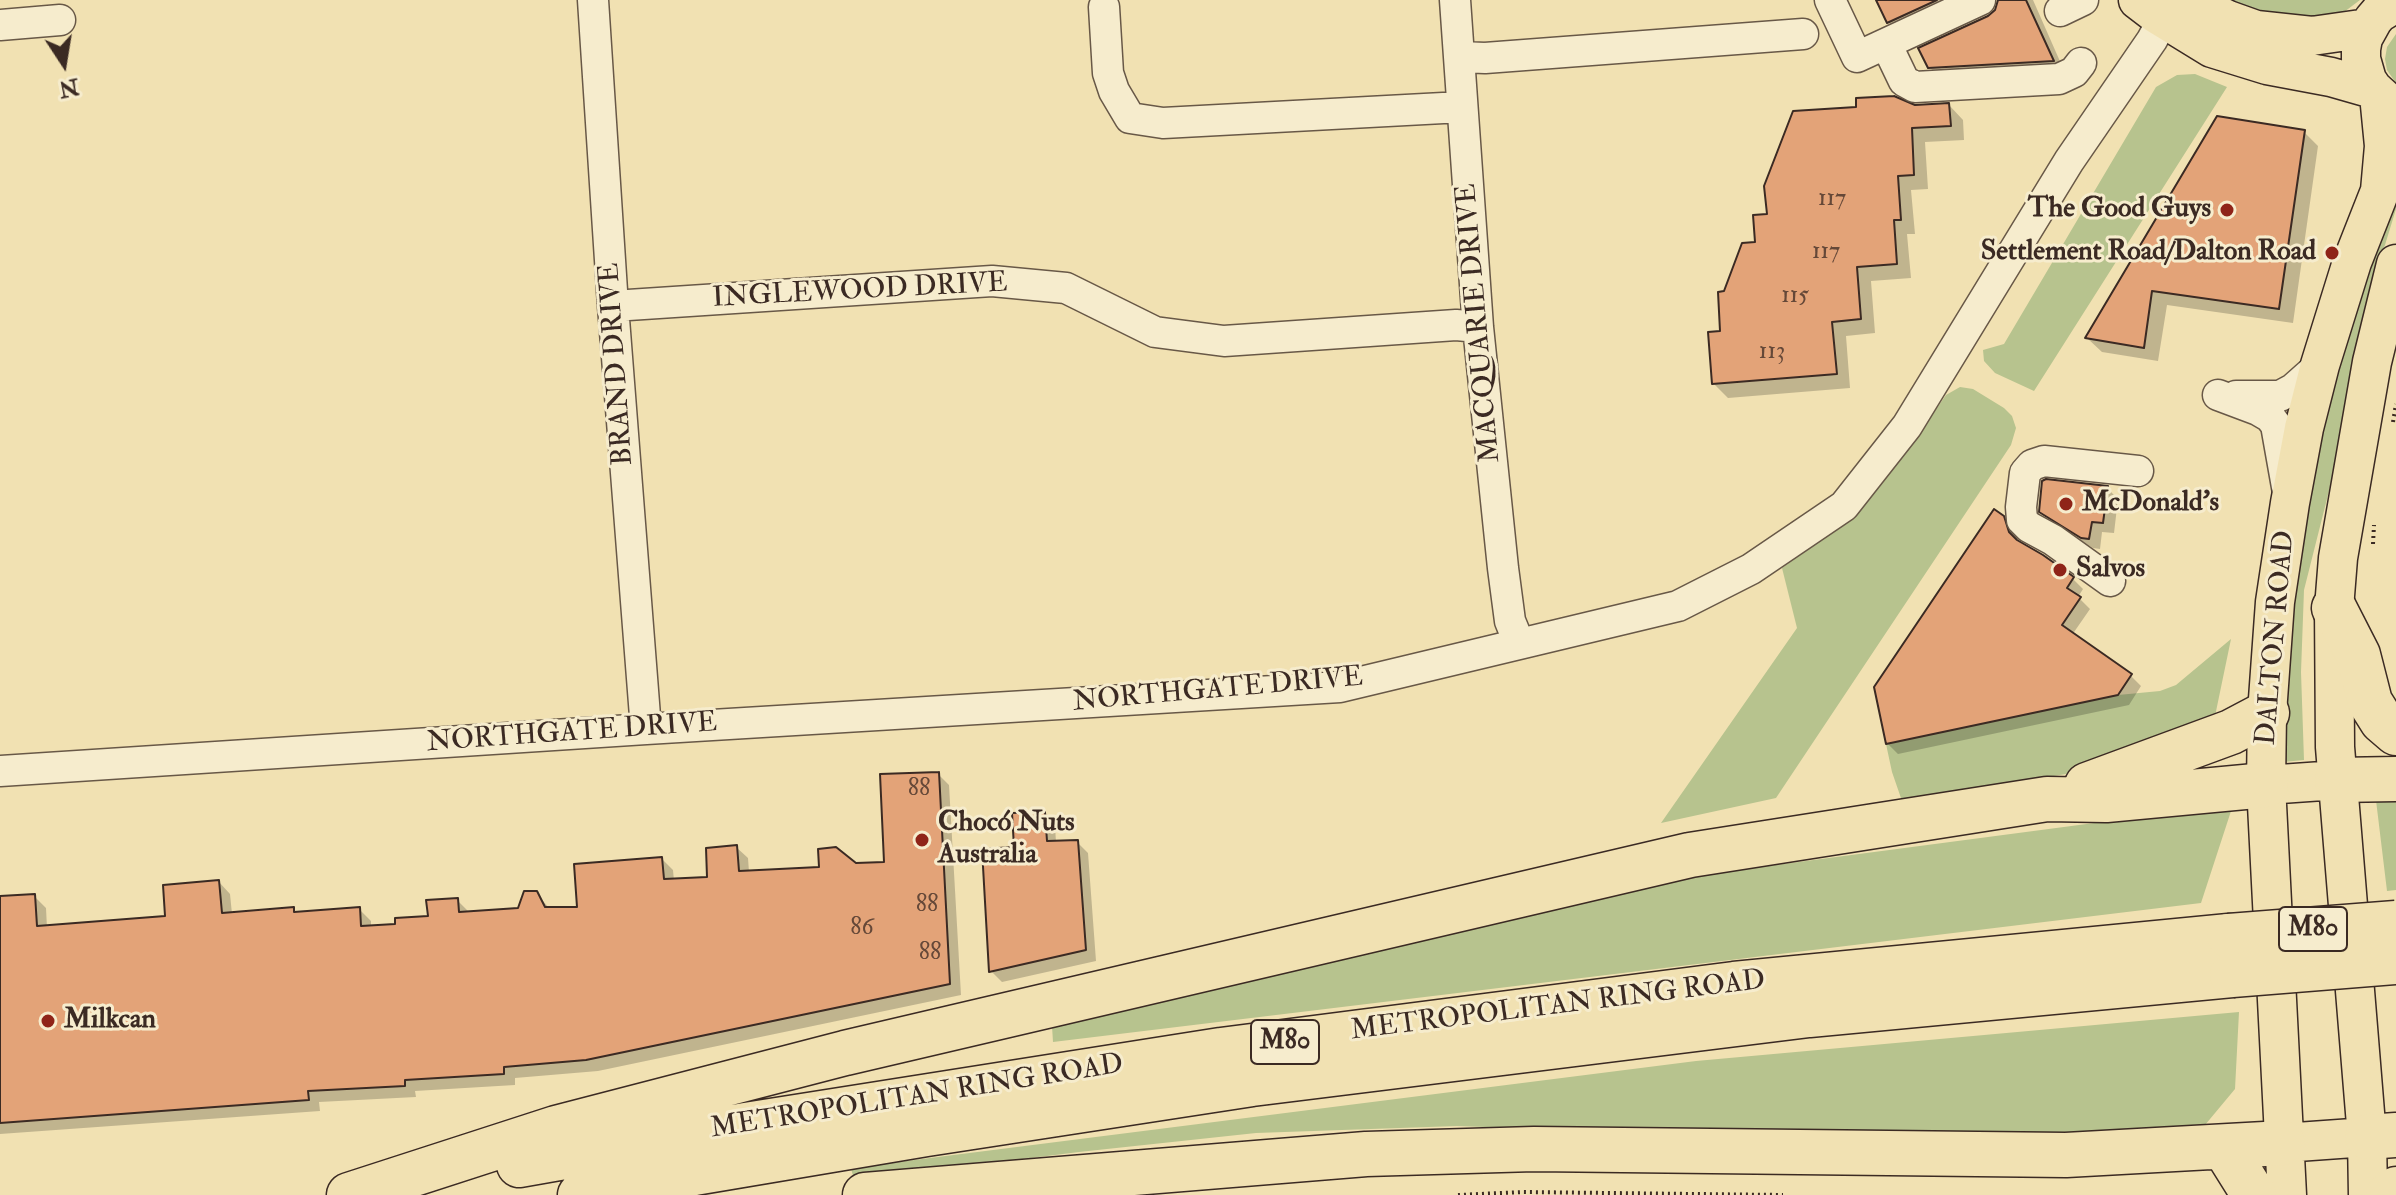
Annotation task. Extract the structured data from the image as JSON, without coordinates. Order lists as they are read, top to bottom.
{
  "streets": {
    "highway": ["M80", "METROPOLITAN RING ROAD"],
    "main road": ["DALTON ROAD"],
    "street": [
      "INGLEWOOD DRIVE",
      "MACQUARIE DRIVE",
      "BRAND DRIVE",
      "NORTHGATE DRIVE"
    ]
  },
  "crossings": [
    ["INGLEWOOD DRIVE", "MACQUARIE DRIVE"],
    ["INGLEWOOD DRIVE", "BRAND DRIVE"],
    ["MACQUARIE DRIVE", "NORTHGATE DRIVE"],
    ["BRAND DRIVE", "NORTHGATE DRIVE"]
  ],
  "places": [
    "The Good Guys",
    "Settlement Road/Dalton Road",
    "McDonald's",
    "Salvos",
    "Chocó Nuts Australia",
    "Milkcan"
  ],
  "house_numbers": [
    "117",
    "117",
    "115",
    "113",
    "88",
    "88",
    "86",
    "88"
  ],
  "north": "bottom"
}
